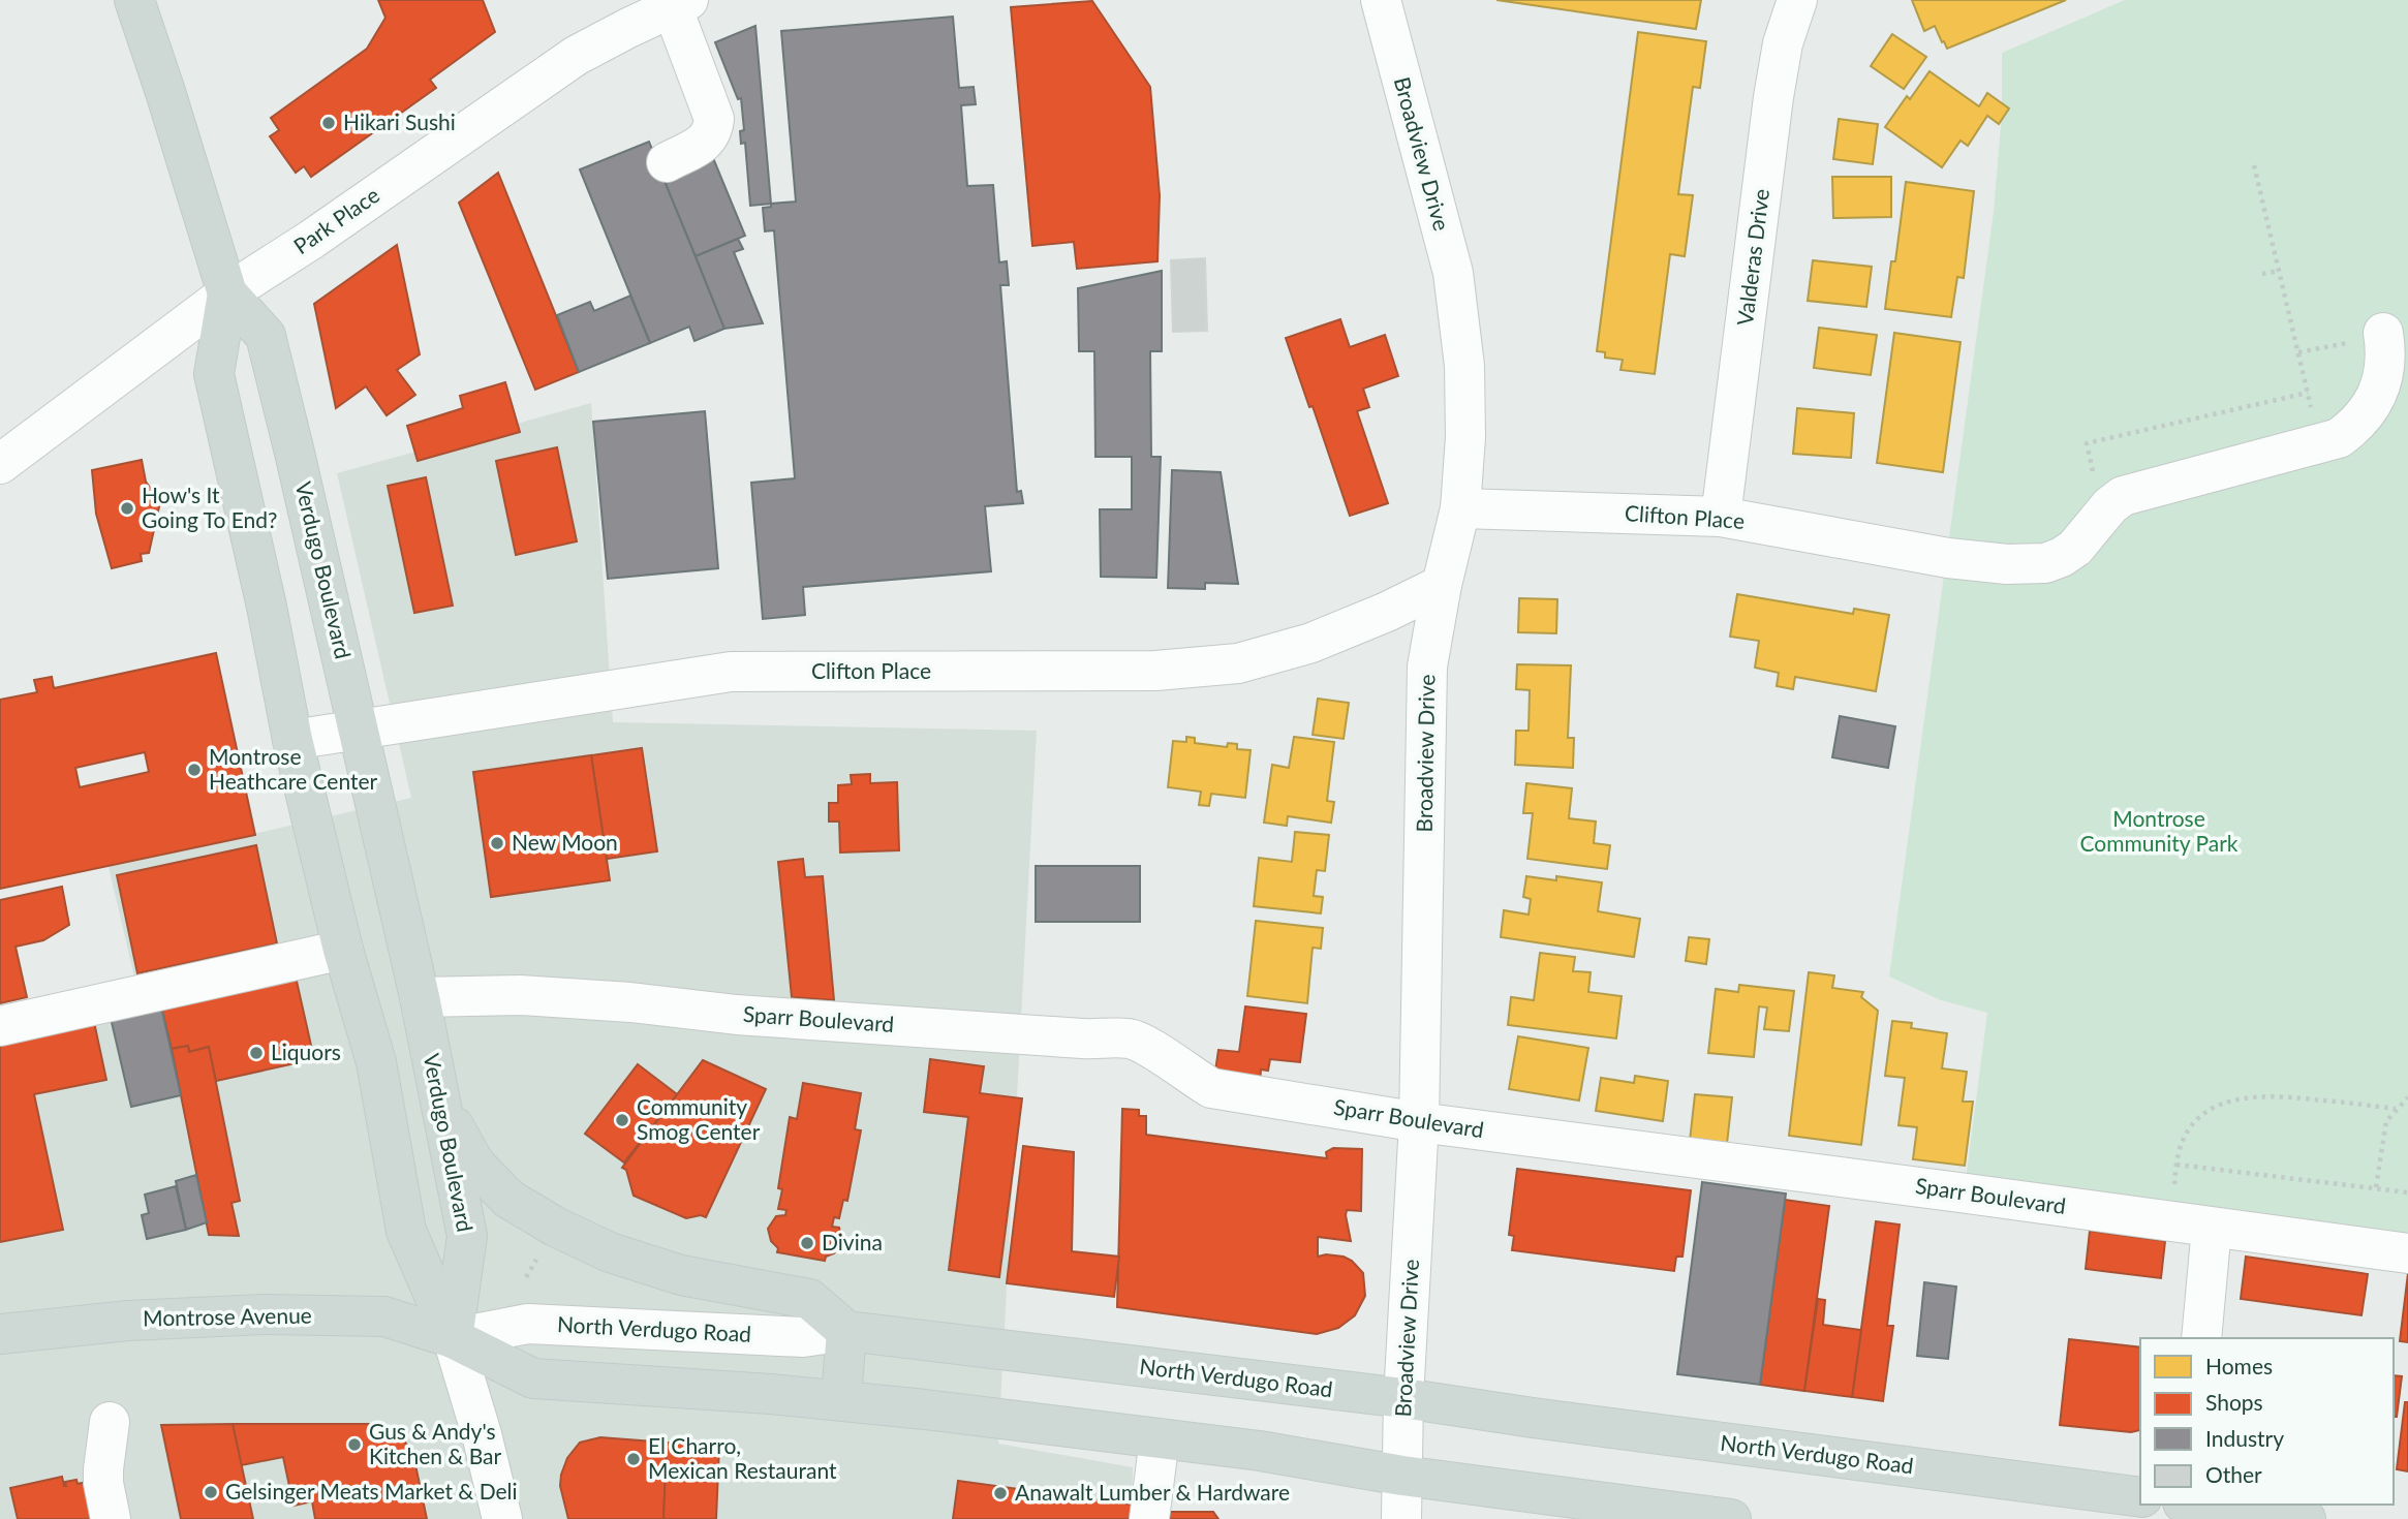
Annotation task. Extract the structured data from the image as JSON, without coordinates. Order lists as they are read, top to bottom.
{
  "streets": {
    "main road": ["Verdugo Boulevard", "Montrose Avenue", "North Verdugo Road"],
    "street": [
      "Broadview Drive",
      "Park Place",
      "Valderas Drive",
      "Clifton Place",
      "Sparr Boulevard"
    ]
  },
  "crossings": [
    ["Broadview Drive", "Clifton Place"],
    ["Broadview Drive", "Sparr Boulevard"],
    ["Broadview Drive", "North Verdugo Road"],
    ["Park Place", "Verdugo Boulevard"],
    ["Valderas Drive", "Clifton Place"],
    ["Clifton Place", "Verdugo Boulevard"],
    ["Verdugo Boulevard", "Sparr Boulevard"],
    ["Verdugo Boulevard", "Montrose Avenue"],
    ["Verdugo Boulevard", "North Verdugo Road"],
    ["Montrose Avenue", "North Verdugo Road"]
  ],
  "parks": ["Montrose Community Park"],
  "places": [
    "Hikari Sushi",
    "How's It Going To End?",
    "Montrose Heathcare Center",
    "New Moon",
    "Liquors",
    "Community Smog Center",
    "Divina",
    "Gus & Andy's Kitchen & Bar",
    "El Charro, Mexican Restaurant",
    "Gelsinger Meats Market & Deli",
    "Anawalt Lumber & Hardware"
  ],
  "legend": [
    "Homes",
    "Shops",
    "Industry",
    "Other"
  ]
}
